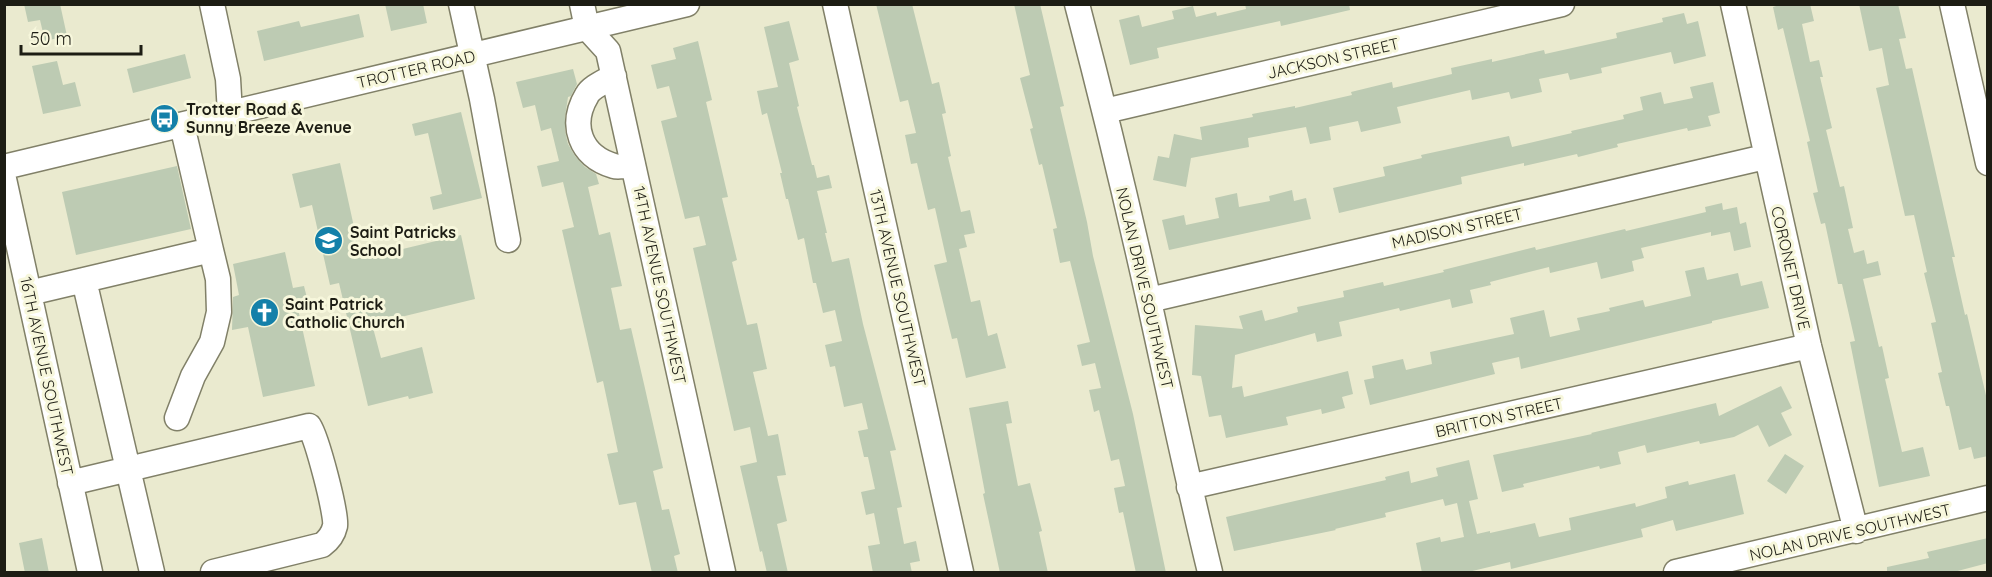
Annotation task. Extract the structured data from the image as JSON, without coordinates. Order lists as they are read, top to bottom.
{
  "streets": {
    "street": [
      "JACKSON STREET",
      "TROTTER ROAD",
      "MADISON STREET",
      "CORONET DRIVE",
      "14TH AVENUE SOUTHWEST",
      "13TH AVENUE SOUTHWEST",
      "NOLAN DRIVE SOUTHWEST",
      "16TH AVENUE SOUTHWEST",
      "BRITTON STREET"
    ]
  },
  "crossings": [
    ["JACKSON STREET", "NOLAN DRIVE SOUTHWEST"],
    ["TROTTER ROAD", "14TH AVENUE SOUTHWEST"],
    ["MADISON STREET", "CORONET DRIVE"],
    ["MADISON STREET", "NOLAN DRIVE SOUTHWEST"],
    ["CORONET DRIVE", "NOLAN DRIVE SOUTHWEST"],
    ["CORONET DRIVE", "BRITTON STREET"],
    ["NOLAN DRIVE SOUTHWEST", "BRITTON STREET"]
  ],
  "places": {
    "bus stop": ["Trotter Road & Sunny Breeze Avenue"],
    "school or university": ["Saint Patricks School"],
    "church": ["Saint Patrick Catholic Church"]
  },
  "scale_bar": "50 m"
}
